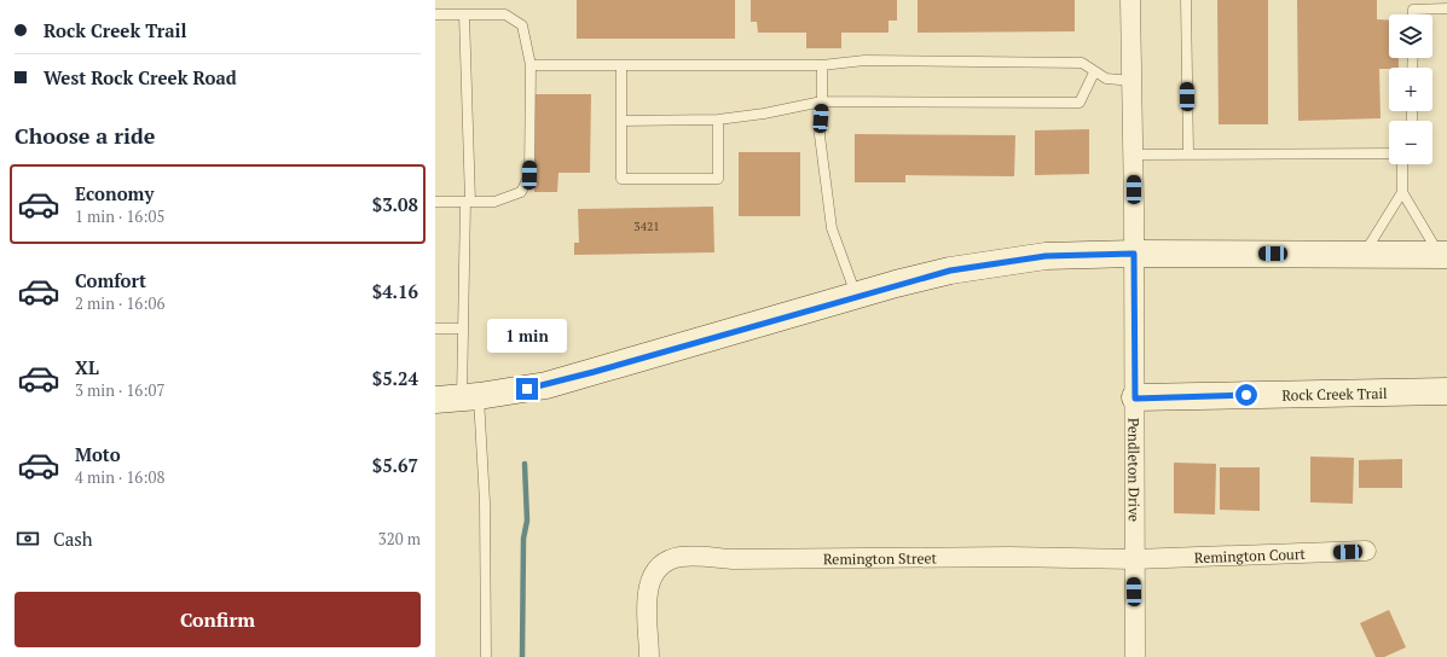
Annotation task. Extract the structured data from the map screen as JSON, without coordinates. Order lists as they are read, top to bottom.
{
  "streets": {
    "main road": ["Rock Creek Trail"],
    "street": ["Pendleton Drive", "Remington Court", "Remington Street"]
  },
  "crossings": [
    ["Rock Creek Trail", "Pendleton Drive"],
    ["Pendleton Drive", "Remington Court"],
    ["Pendleton Drive", "Remington Street"],
    ["Remington Court", "Remington Street"]
  ],
  "house_numbers": ["3421"],
  "page": {
    "banner": ["Rock Creek Trail", "West Rock Creek Road"],
    "map_buttons": ["+", "−"],
    "heading": "Choose a ride",
    "list": [
      {
        "name": "Economy",
        "note": "1 min · 16:05",
        "value": "$3.08"
      },
      {
        "name": "Comfort",
        "note": "2 min · 16:06",
        "value": "$4.16"
      },
      {
        "name": "XL",
        "note": "3 min · 16:07",
        "value": "$5.24"
      },
      {
        "name": "Moto",
        "note": "4 min · 16:08",
        "value": "$5.67"
      }
    ],
    "bubble": "1 min",
    "pay": ["Cash", "320 m"],
    "buttons": "Confirm"
  }
}
